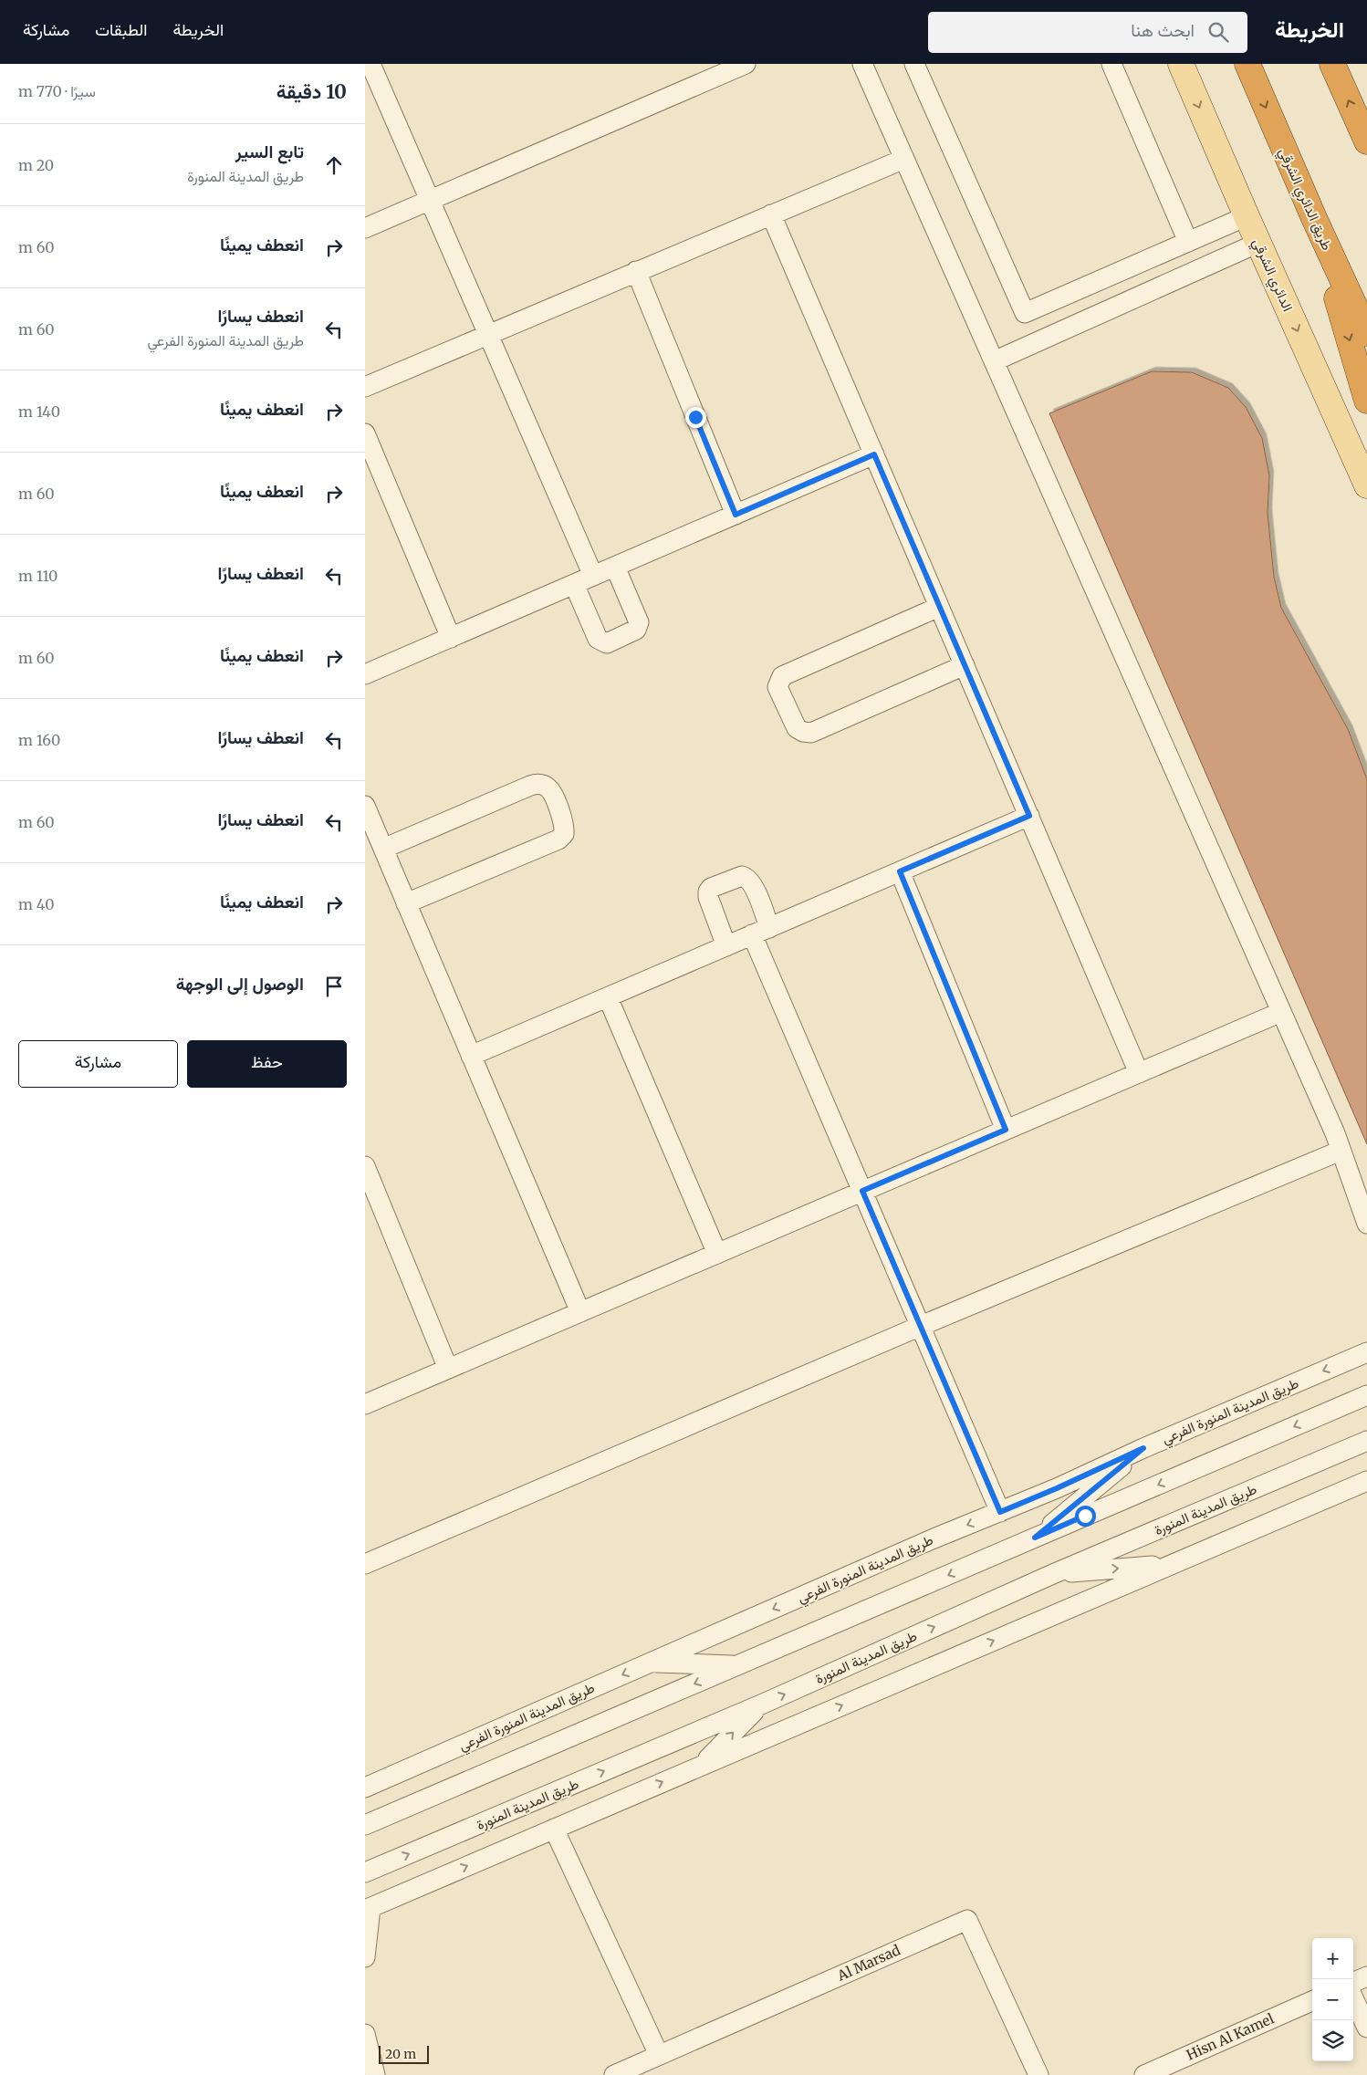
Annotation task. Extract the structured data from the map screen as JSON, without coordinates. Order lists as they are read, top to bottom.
{
  "streets": {
    "highway": ["طريق الدائري الشرقي"],
    "main road": ["الدائري الشرقي"],
    "street": [
      "طريق المدينة المنورة الفرعي",
      "طريق المدينة المنورة",
      "Al Marsad",
      "Hisn Al Kamel"
    ]
  },
  "one_way": ["الدائري الشرقي"],
  "scale_bar": "20 m",
  "page": {
    "header": "الخريطة",
    "search": "ابحث هنا",
    "nav": ["الخريطة", "الطبقات", "مشاركة"],
    "heading": ["10 دقيقة", "سيرًا · 770 m"],
    "list": [
      ["تابع السير", "طريق المدينة المنورة", "20 m"],
      ["انعطف يمينًا", "60 m"],
      ["انعطف يسارًا", "طريق المدينة المنورة الفرعي", "60 m"],
      ["انعطف يمينًا", "140 m"],
      ["انعطف يمينًا", "60 m"],
      ["انعطف يسارًا", "110 m"],
      ["انعطف يمينًا", "60 m"],
      ["انعطف يسارًا", "160 m"],
      ["انعطف يسارًا", "60 m"],
      ["انعطف يمينًا", "40 m"],
      "الوصول إلى الوجهة"
    ],
    "buttons": ["حفظ", "مشاركة"],
    "map_buttons": ["+", "−"],
    "scale": "20 m"
  }
}
